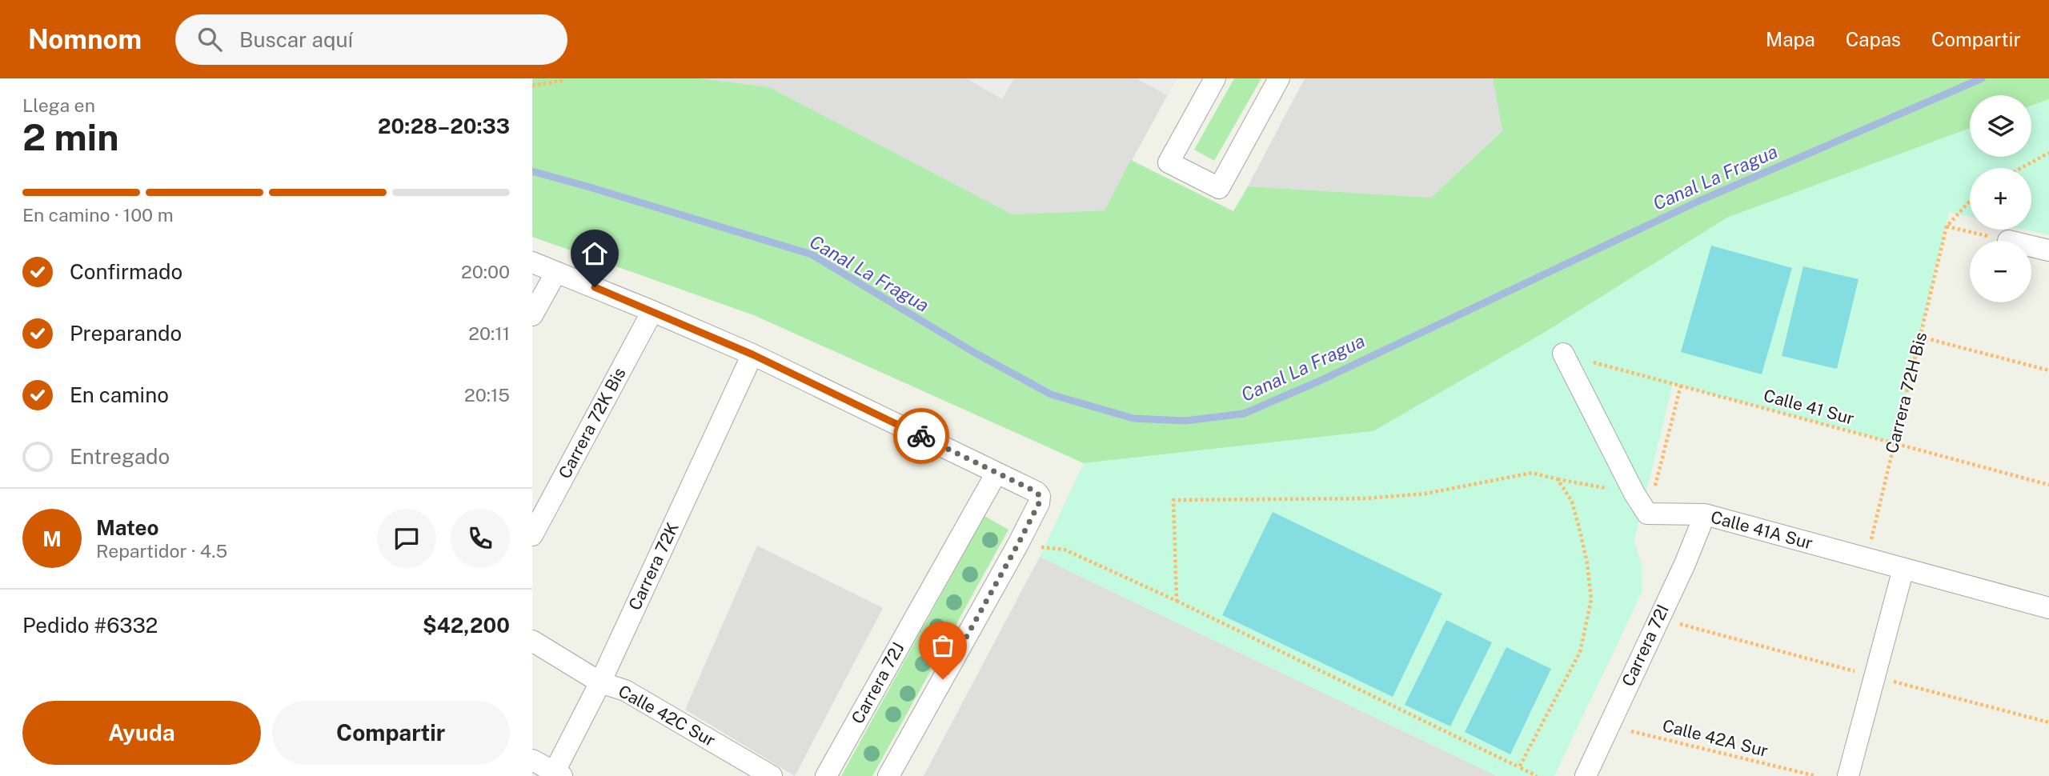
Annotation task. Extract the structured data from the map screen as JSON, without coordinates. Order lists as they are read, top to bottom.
{
  "streets": {
    "street": [
      "Carrera 72K Bis",
      "Calle 41A Sur",
      "Carrera 72K",
      "Carrera 72I",
      "Carrera 72J",
      "Calle 42C Sur"
    ],
    "path": ["Carrera 72H Bis", "Calle 41 Sur", "Calle 42A Sur"]
  },
  "crossings": [
    ["Carrera 72H Bis", "Calle 41 Sur"],
    ["Carrera 72H Bis", "Calle 41A Sur"],
    ["Calle 41A Sur", "Carrera 72I"],
    ["Carrera 72K", "Calle 42C Sur"],
    ["Carrera 72I", "Calle 42A Sur"]
  ],
  "water": ["Canal La Fragua"],
  "page": {
    "header": "Nomnom",
    "search": "Buscar aquí",
    "nav": ["Mapa", "Capas", "Compartir"],
    "heading": ["2 min", "Llega en", "20:28–20:33"],
    "panel": [
      "Mateo",
      "Repartidor · 4.5",
      "Pedido #6332",
      "$42,200"
    ],
    "map_buttons": ["+", "−"],
    "bar": "En camino · 100 m",
    "list": [
      ["Confirmado", "20:00"],
      ["Preparando", "20:11"],
      ["En camino", "20:15"],
      "Entregado"
    ],
    "round": "M",
    "buttons": ["Ayuda", "Compartir"]
  }
}
